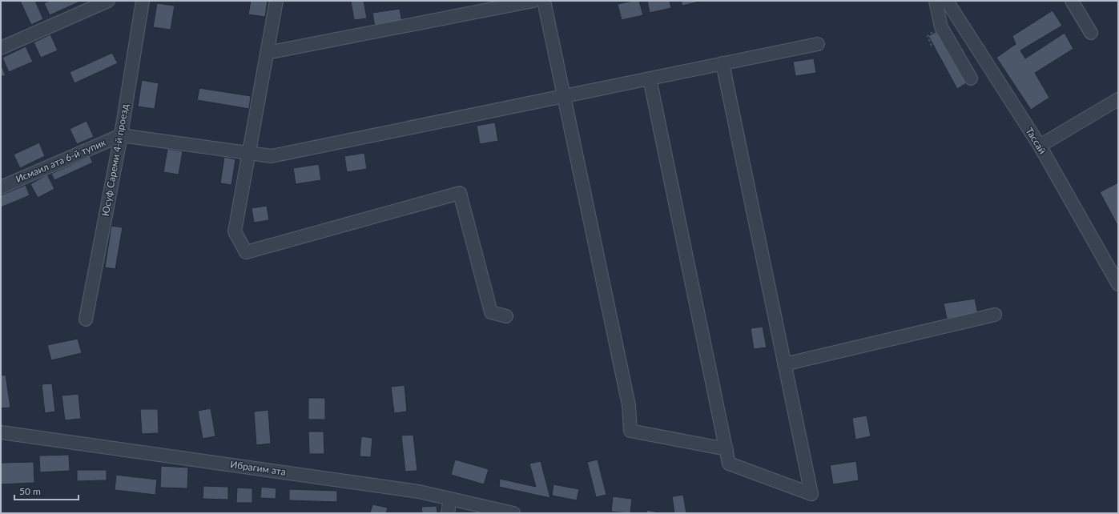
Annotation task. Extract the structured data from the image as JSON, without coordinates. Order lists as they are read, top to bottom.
{
  "streets": {
    "street": [
      "Тассай",
      "Юсуф Сареми 4-й проезд",
      "Исмаил ата 6-й тупик",
      "Ибрагим ата"
    ]
  },
  "crossings": [
    ["Юсуф Сареми 4-й проезд", "Исмаил ата 6-й тупик"]
  ],
  "scale_bar": "50 m"
}
